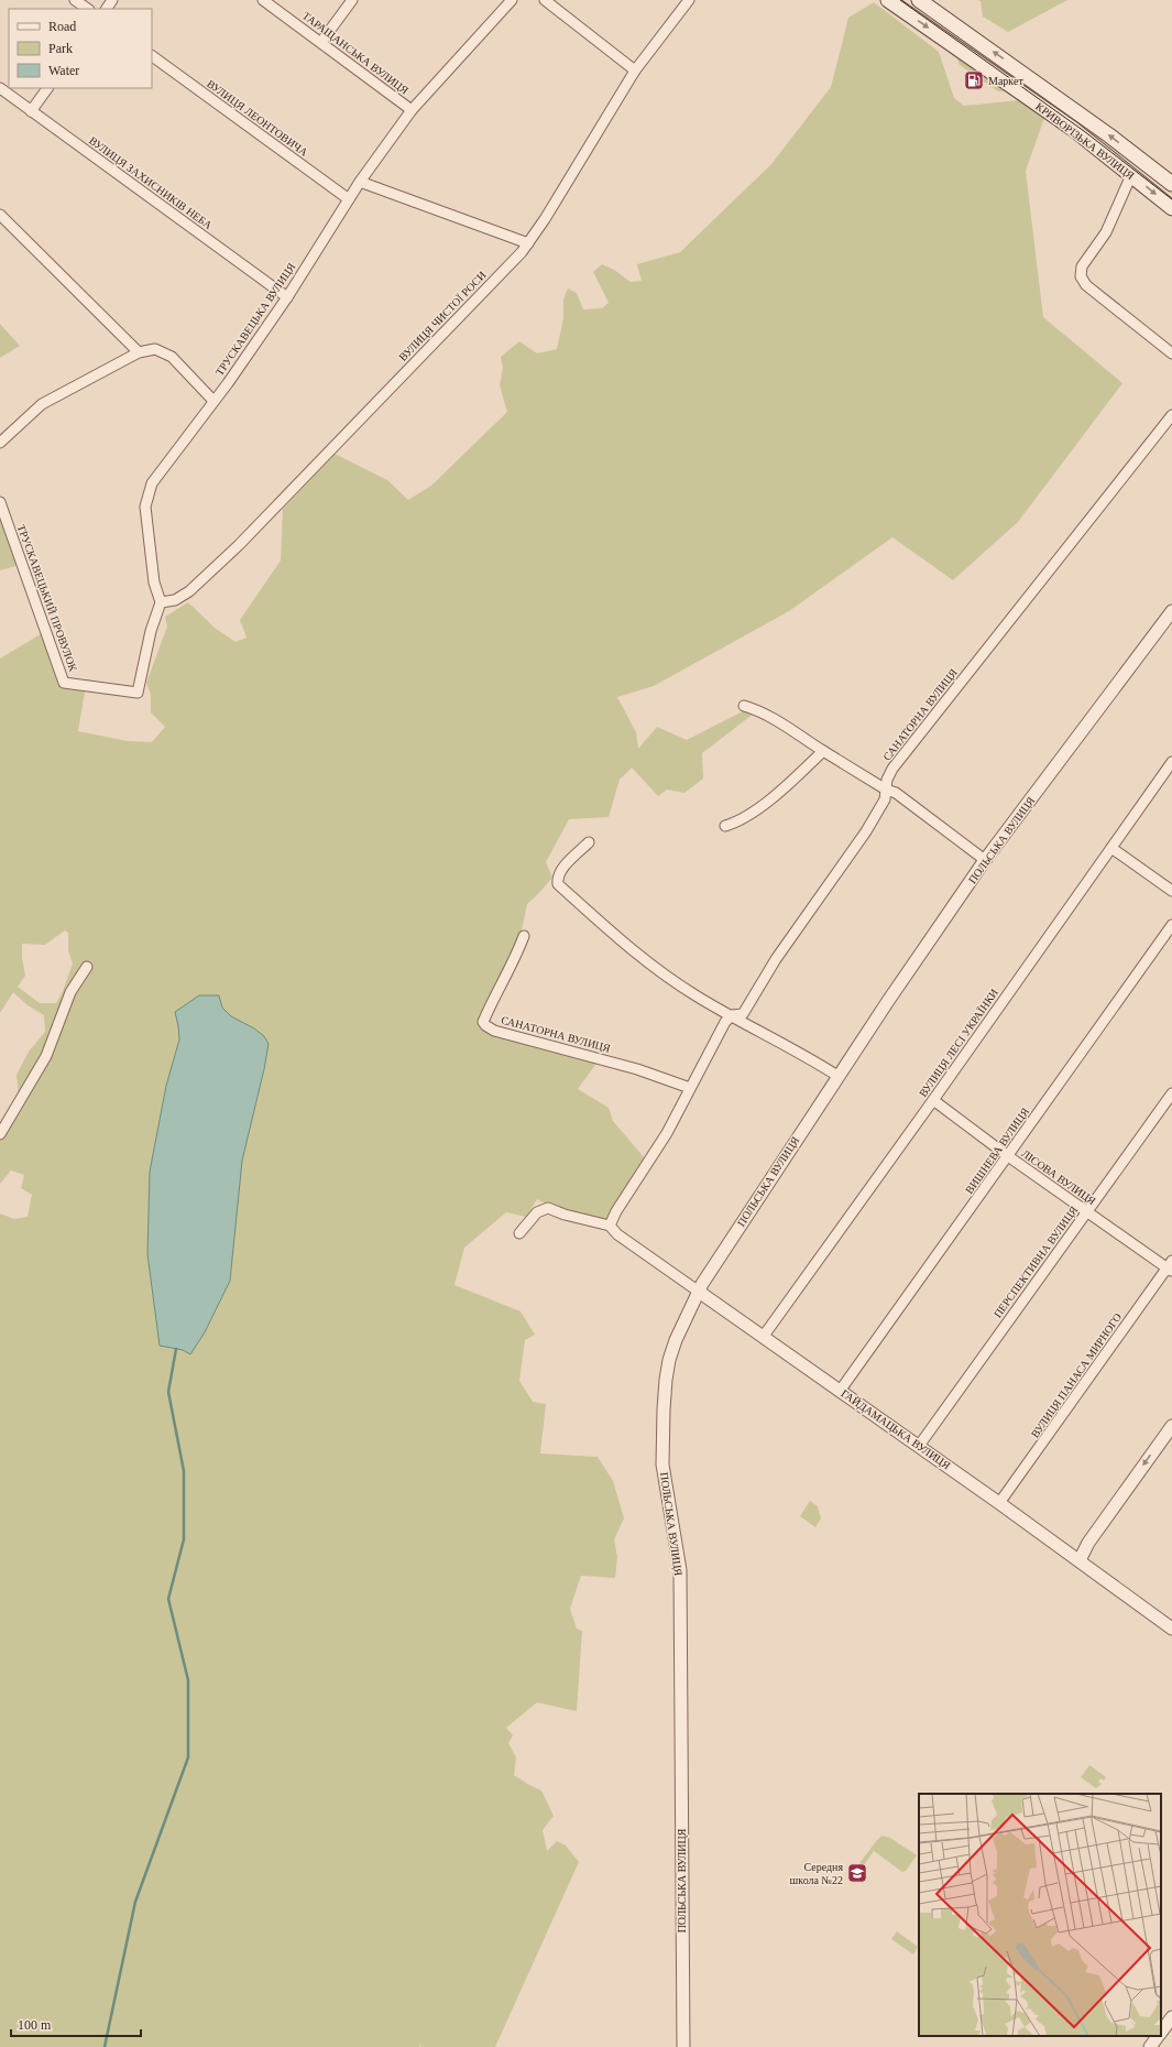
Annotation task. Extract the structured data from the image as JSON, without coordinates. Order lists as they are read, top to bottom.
{
  "streets": {
    "main road": ["КРИВОРІЗЬКА ВУЛИЦЯ"],
    "street": [
      "ТАРАЩАНСЬКА ВУЛИЦЯ",
      "ВУЛИЦЯ ЛЕОНТОВИЧА",
      "ВУЛИЦЯ ЗАХИСНИКІВ НЕБА",
      "ВУЛИЦЯ ЧИСТОЇ РОСИ",
      "ТРУСКАВЕЦЬКА ВУЛИЦЯ",
      "ТРУСКАВЕЦЬКИЙ ПРОВУЛОК",
      "САНАТОРНА ВУЛИЦЯ",
      "ПОЛЬСЬКА ВУЛИЦЯ",
      "ВУЛИЦЯ ЛЕСІ УКРАЇНКИ",
      "ВИШНЕВА ВУЛИЦЯ",
      "ЛІСОВА ВУЛИЦЯ",
      "ПЕРСПЕКТИВНА ВУЛИЦЯ",
      "ВУЛИЦЯ ПАНАСА МИРНОГО",
      "ГАЙДАМАЦЬКА ВУЛИЦЯ"
    ]
  },
  "crossings": [
    ["ТАРАЩАНСЬКА ВУЛИЦЯ", "ТРУСКАВЕЦЬКА ВУЛИЦЯ"],
    ["ВУЛИЦЯ ЛЕОНТОВИЧА", "ТРУСКАВЕЦЬКА ВУЛИЦЯ"],
    ["ВУЛИЦЯ ЗАХИСНИКІВ НЕБА", "ТРУСКАВЕЦЬКА ВУЛИЦЯ"],
    ["ВУЛИЦЯ ЧИСТОЇ РОСИ", "ТРУСКАВЕЦЬКА ВУЛИЦЯ"],
    ["ВУЛИЦЯ ЧИСТОЇ РОСИ", "ТРУСКАВЕЦЬКИЙ ПРОВУЛОК"],
    ["ТРУСКАВЕЦЬКА ВУЛИЦЯ", "ТРУСКАВЕЦЬКИЙ ПРОВУЛОК"],
    ["САНАТОРНА ВУЛИЦЯ", "ГАЙДАМАЦЬКА ВУЛИЦЯ"],
    ["ПОЛЬСЬКА ВУЛИЦЯ", "ГАЙДАМАЦЬКА ВУЛИЦЯ"],
    ["ВУЛИЦЯ ЛЕСІ УКРАЇНКИ", "ЛІСОВА ВУЛИЦЯ"],
    ["ВУЛИЦЯ ЛЕСІ УКРАЇНКИ", "ГАЙДАМАЦЬКА ВУЛИЦЯ"],
    ["ВИШНЕВА ВУЛИЦЯ", "ЛІСОВА ВУЛИЦЯ"],
    ["ВИШНЕВА ВУЛИЦЯ", "ГАЙДАМАЦЬКА ВУЛИЦЯ"],
    ["ЛІСОВА ВУЛИЦЯ", "ПЕРСПЕКТИВНА ВУЛИЦЯ"],
    ["ЛІСОВА ВУЛИЦЯ", "ВУЛИЦЯ ПАНАСА МИРНОГО"],
    ["ПЕРСПЕКТИВНА ВУЛИЦЯ", "ГАЙДАМАЦЬКА ВУЛИЦЯ"],
    ["ВУЛИЦЯ ПАНАСА МИРНОГО", "ГАЙДАМАЦЬКА ВУЛИЦЯ"]
  ],
  "places": {
    "fuel station": ["Маркет"],
    "school or university": ["Середня школа №22"]
  },
  "legend": ["Road", "Park", "Water"],
  "scale_bar": "100 m"
}
